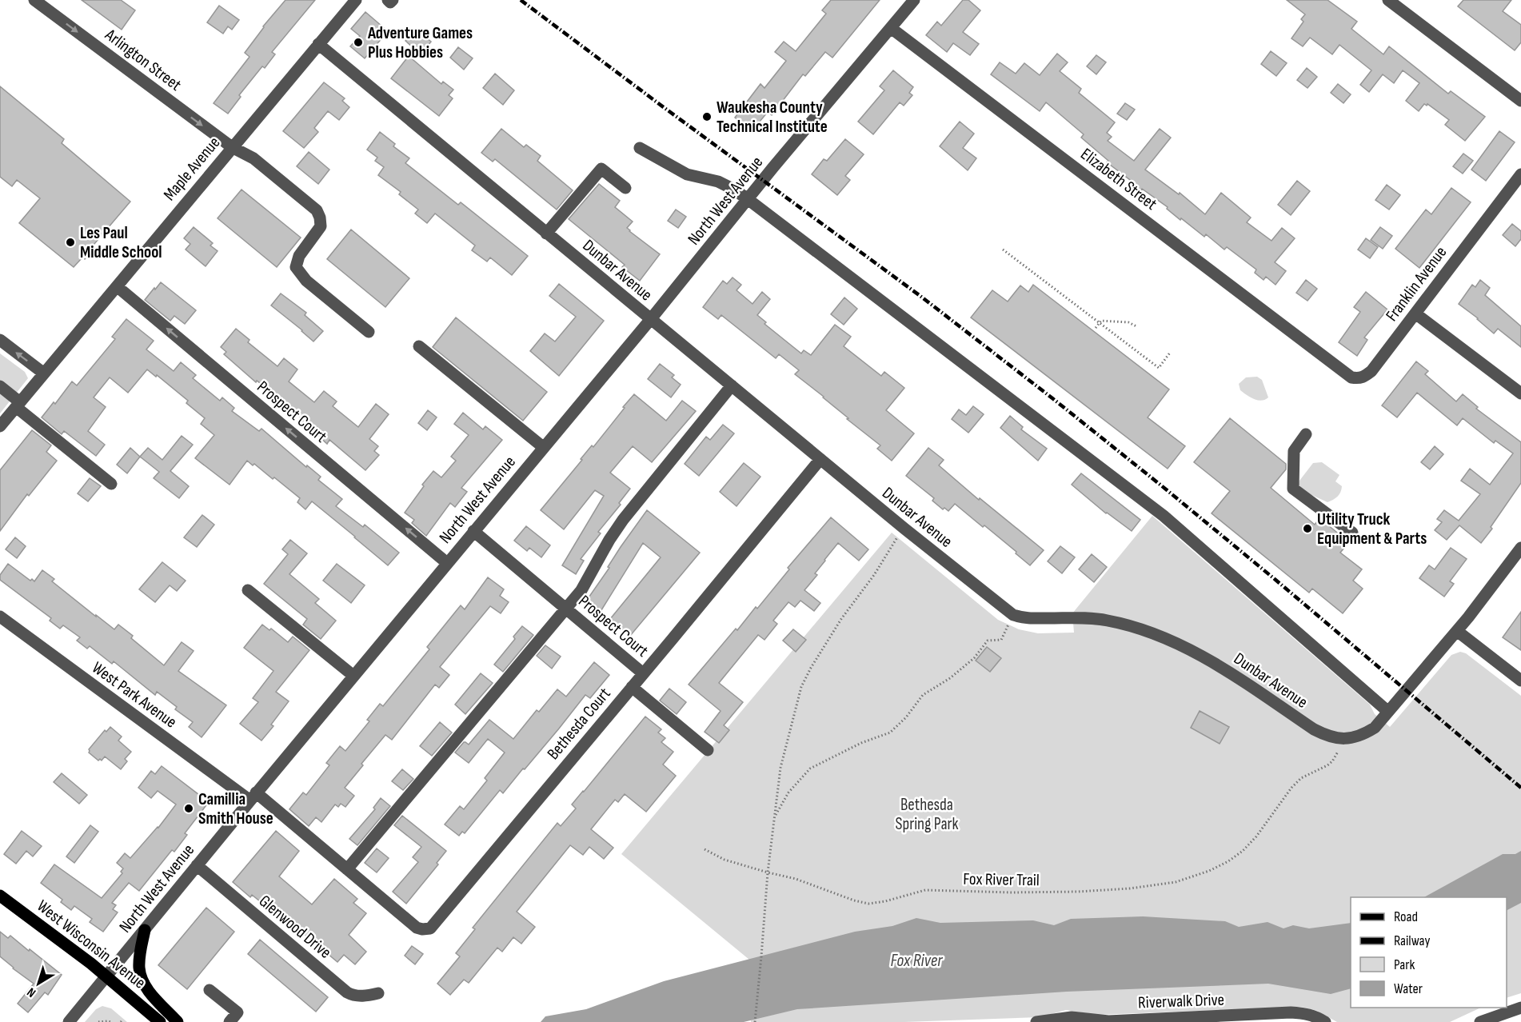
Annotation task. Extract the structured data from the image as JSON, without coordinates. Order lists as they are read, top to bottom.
{
  "streets": {
    "main road": ["West Wisconsin Avenue"],
    "street": [
      "Arlington Street",
      "Maple Avenue",
      "Elizabeth Street",
      "North West Avenue",
      "Dunbar Avenue",
      "Franklin Avenue",
      "Prospect Court",
      "West Park Avenue",
      "Bethesda Court",
      "Glenwood Drive",
      "Riverwalk Drive"
    ],
    "path": ["Fox River Trail"]
  },
  "crossings": [
    ["Arlington Street", "Maple Avenue"],
    ["Maple Avenue", "Dunbar Avenue"],
    ["Maple Avenue", "Prospect Court"],
    ["Elizabeth Street", "North West Avenue"],
    ["Elizabeth Street", "Franklin Avenue"],
    ["North West Avenue", "Dunbar Avenue"],
    ["North West Avenue", "Prospect Court"],
    ["North West Avenue", "West Park Avenue"],
    ["North West Avenue", "Glenwood Drive"],
    ["North West Avenue", "West Wisconsin Avenue"],
    ["Dunbar Avenue", "Bethesda Court"],
    ["Prospect Court", "Bethesda Court"],
    ["West Park Avenue", "Bethesda Court"]
  ],
  "one_way": ["Arlington Street", "Prospect Court"],
  "water": ["Fox River"],
  "parks": ["Bethesda Spring Park"],
  "places": [
    "Adventure Games Plus Hobbies",
    "Waukesha County Technical Institute",
    "Les Paul Middle School",
    "Utility Truck Equipment & Parts",
    "Camillia Smith House"
  ],
  "legend": [
    "Road",
    "Railway",
    "Park",
    "Water"
  ],
  "north": "bottom left"
}
